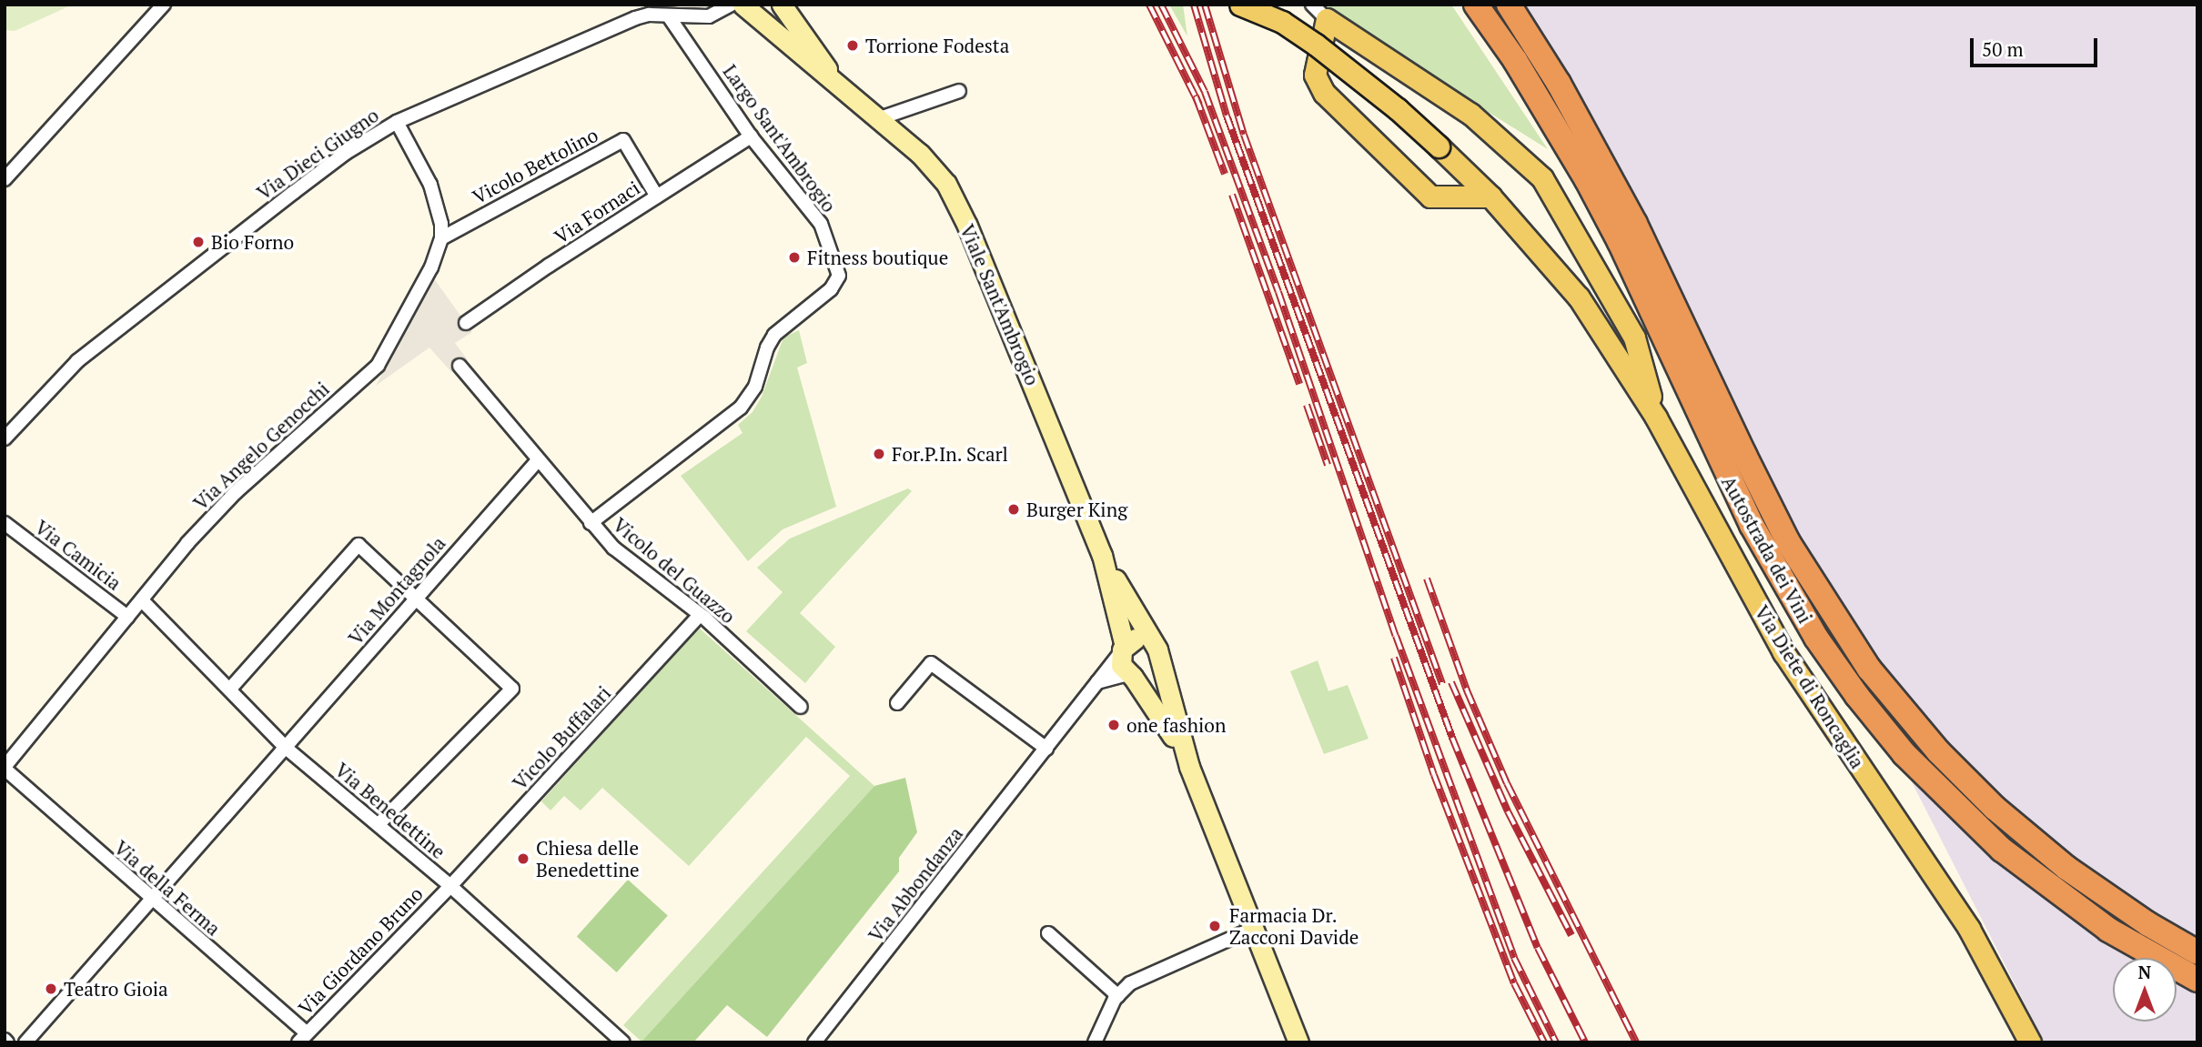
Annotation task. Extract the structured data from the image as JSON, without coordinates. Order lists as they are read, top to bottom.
{
  "streets": {
    "highway": ["Autostrada dei Vini"],
    "main road": ["Viale Sant'Ambrogio", "Via Diete di Roncaglia"],
    "street": [
      "Largo Sant'Ambrogio",
      "Via Dieci Giugno",
      "Vicolo Bettolino",
      "Via Fornaci",
      "Via Angelo Genocchi",
      "Via Camicia",
      "Vicolo del Guazzo",
      "Via Montagnola",
      "Vicolo Buffalari",
      "Via Benedettine",
      "Via Abbondanza",
      "Via della Ferma",
      "Via Giordano Bruno"
    ]
  },
  "crossings": [
    ["Largo Sant'Ambrogio", "Via Dieci Giugno"],
    ["Largo Sant'Ambrogio", "Via Fornaci"],
    ["Largo Sant'Ambrogio", "Vicolo del Guazzo"],
    ["Via Dieci Giugno", "Via Angelo Genocchi"],
    ["Vicolo Bettolino", "Via Fornaci"],
    ["Vicolo Bettolino", "Via Angelo Genocchi"],
    ["Viale Sant'Ambrogio", "Via Abbondanza"],
    ["Via Angelo Genocchi", "Via Camicia"],
    ["Via Angelo Genocchi", "Via Benedettine"],
    ["Via Angelo Genocchi", "Via della Ferma"],
    ["Vicolo del Guazzo", "Via Montagnola"],
    ["Vicolo del Guazzo", "Vicolo Buffalari"],
    ["Via Montagnola", "Via Benedettine"],
    ["Via Montagnola", "Via della Ferma"],
    ["Vicolo Buffalari", "Via Benedettine"],
    ["Vicolo Buffalari", "Via Giordano Bruno"],
    ["Via Benedettine", "Via Giordano Bruno"],
    ["Via della Ferma", "Via Giordano Bruno"]
  ],
  "places": [
    "Torrione Fodesta",
    "Bio Forno",
    "Fitness boutique",
    "For.P.In. Scarl",
    "Burger King",
    "one fashion",
    "Chiesa delle Benedettine",
    "Farmacia Dr. Zacconi Davide",
    "Teatro Gioia"
  ],
  "scale_bar": "50 m",
  "north": "top"
}
